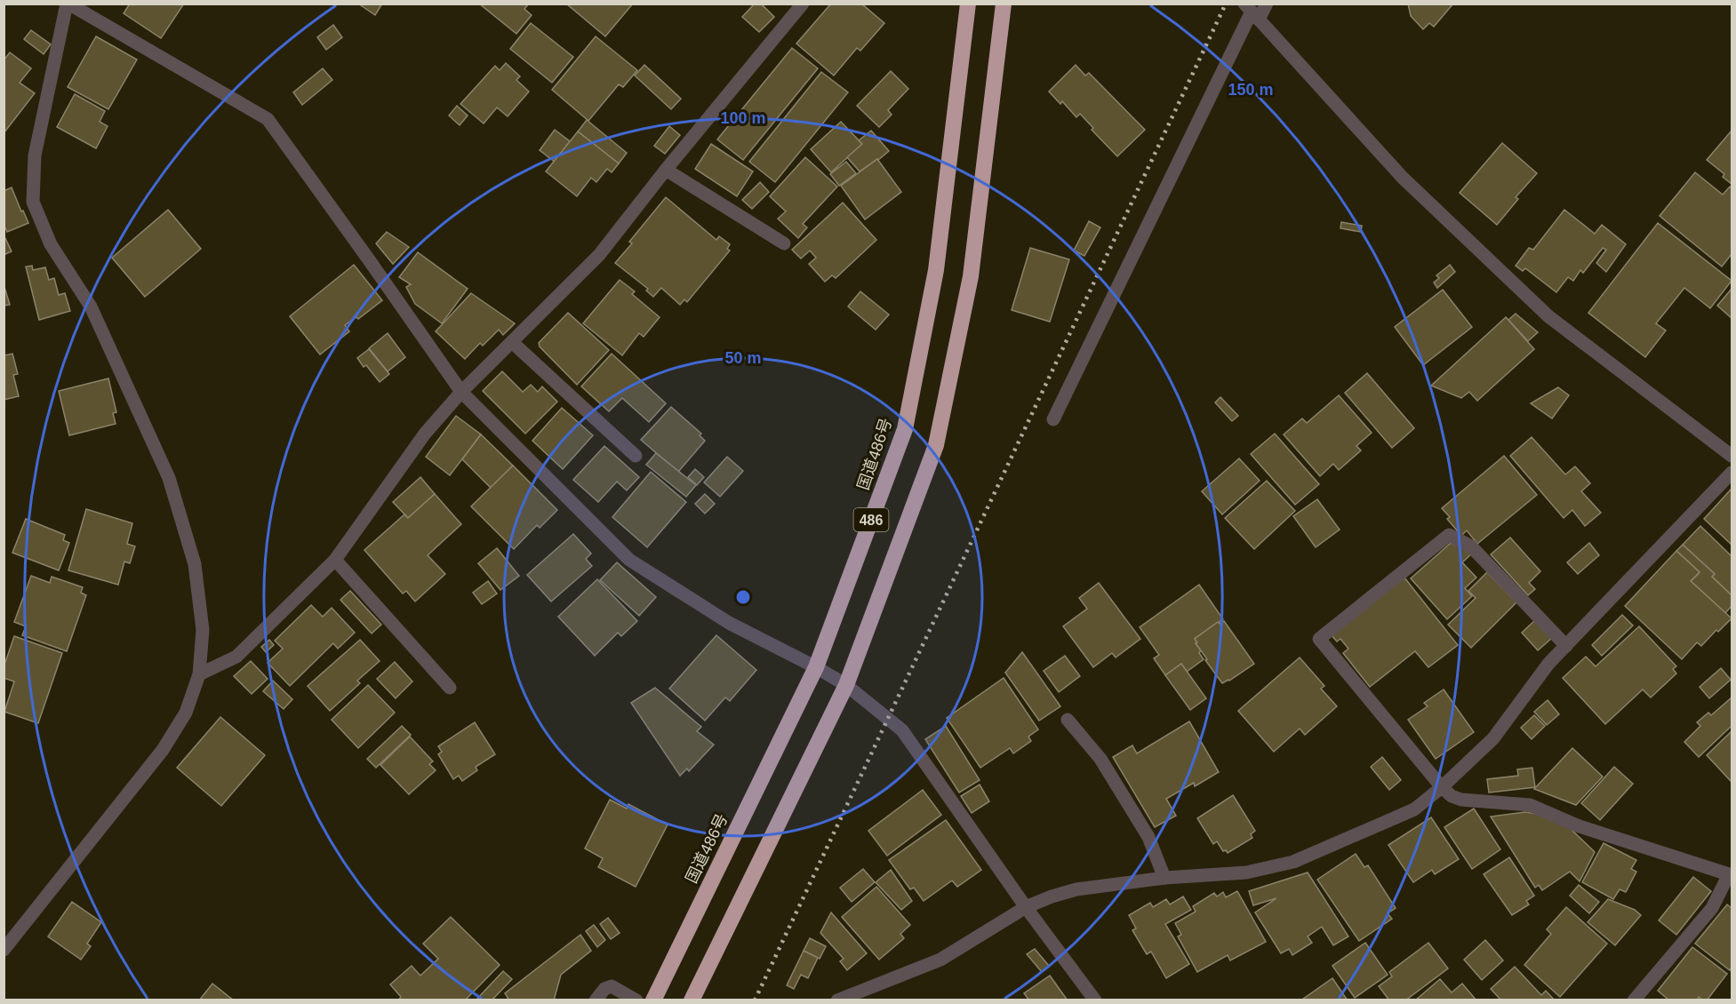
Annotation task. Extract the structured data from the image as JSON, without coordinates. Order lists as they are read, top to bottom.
{
  "streets": {
    "highway": ["国道486号", "486"]
  },
  "rings": ["150 m", "100 m", "50 m"]
}
